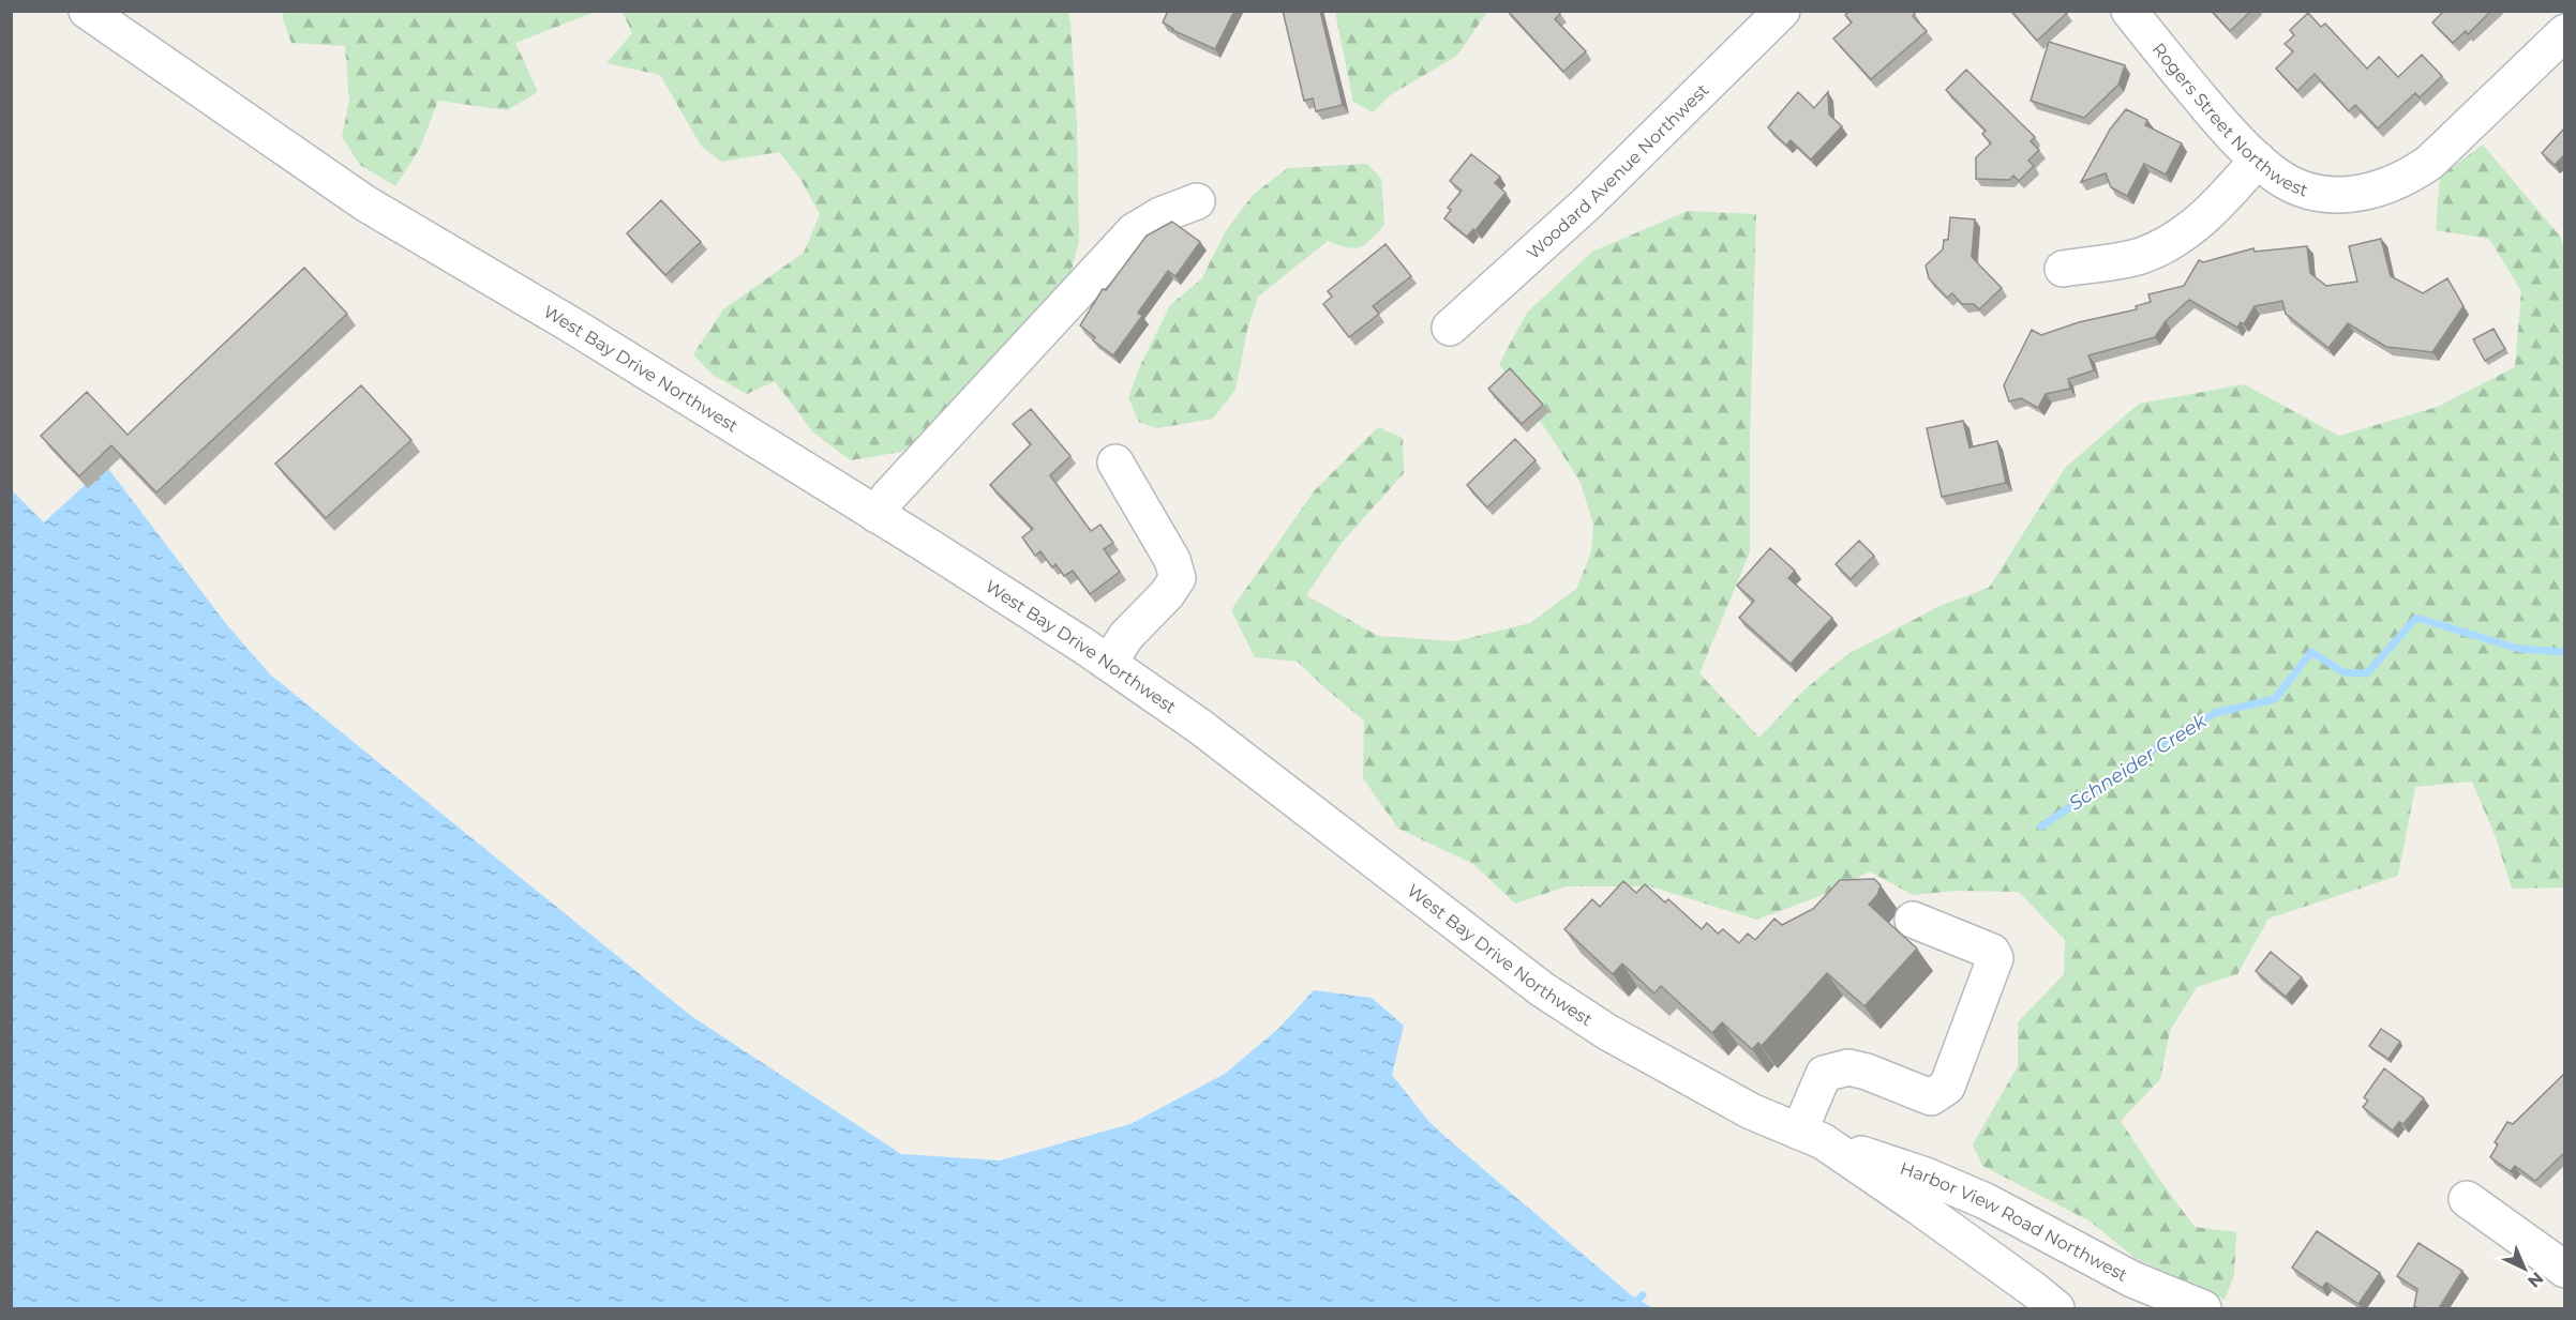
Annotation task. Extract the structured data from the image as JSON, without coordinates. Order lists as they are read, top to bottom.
{
  "streets": {
    "street": [
      "Rogers Street Northwest",
      "Woodard Avenue Northwest",
      "West Bay Drive Northwest",
      "Harbor View Road Northwest"
    ]
  },
  "crossings": [
    ["West Bay Drive Northwest", "Harbor View Road Northwest"]
  ],
  "water": ["Schneider Creek"],
  "north": "bottom right"
}
